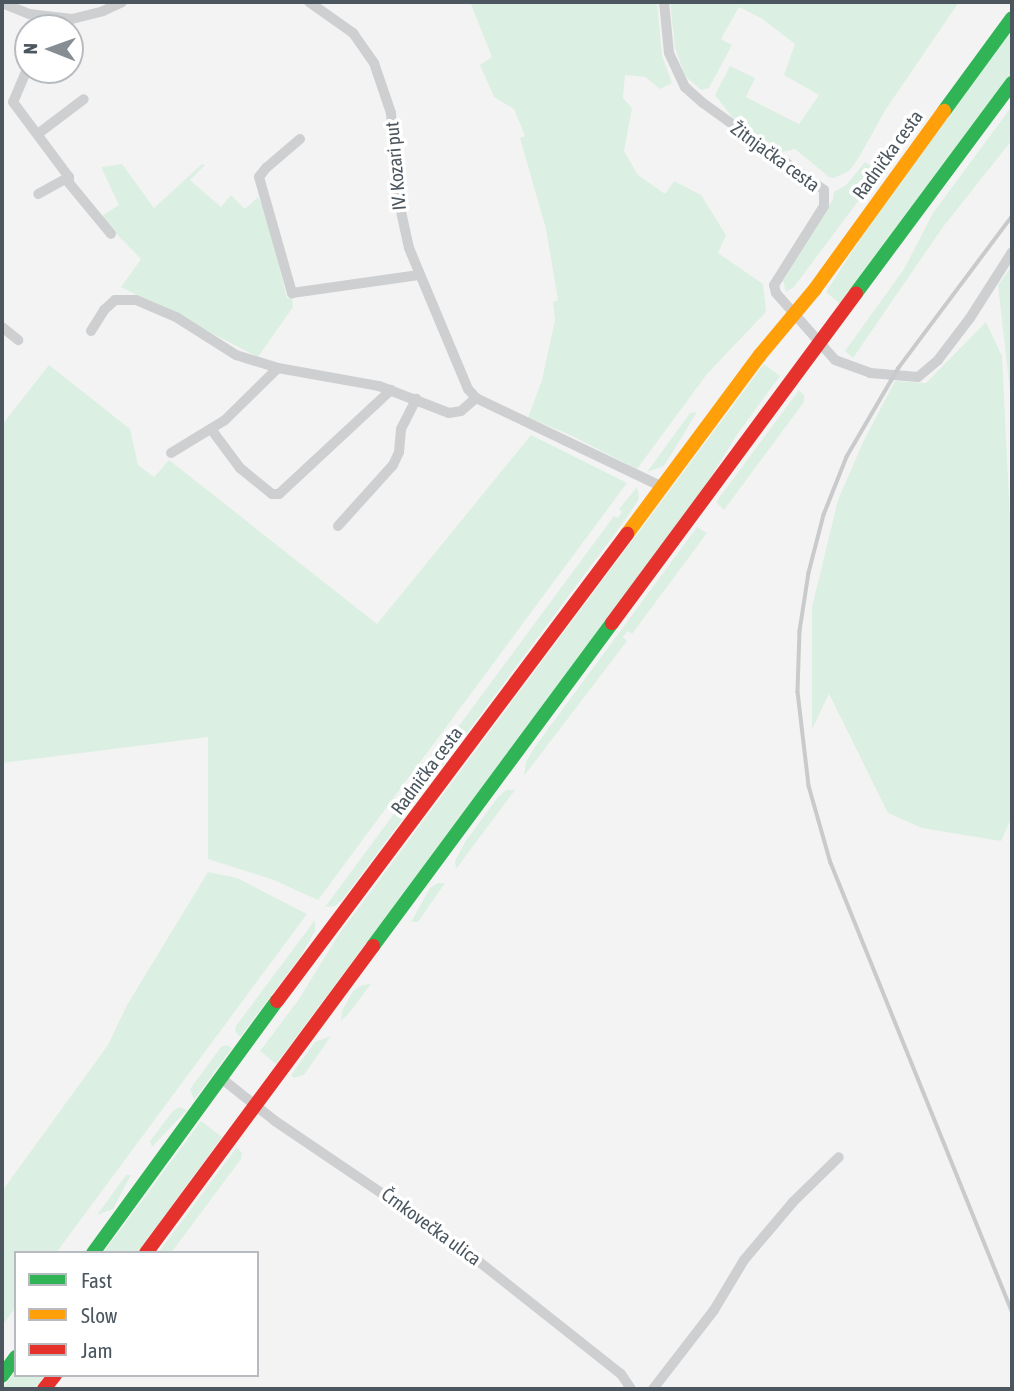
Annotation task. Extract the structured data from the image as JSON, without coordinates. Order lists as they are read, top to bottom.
{
  "streets": {
    "main road": ["Radnička cesta"],
    "street": ["Žitnjačka cesta", "IV. Kozari put", "Črnkovečka ulica"]
  },
  "crossings": [
    ["Radnička cesta", "Žitnjačka cesta"],
    ["Radnička cesta", "Črnkovečka ulica"]
  ],
  "legend": ["Fast", "Slow", "Jam"],
  "north": "left"
}
